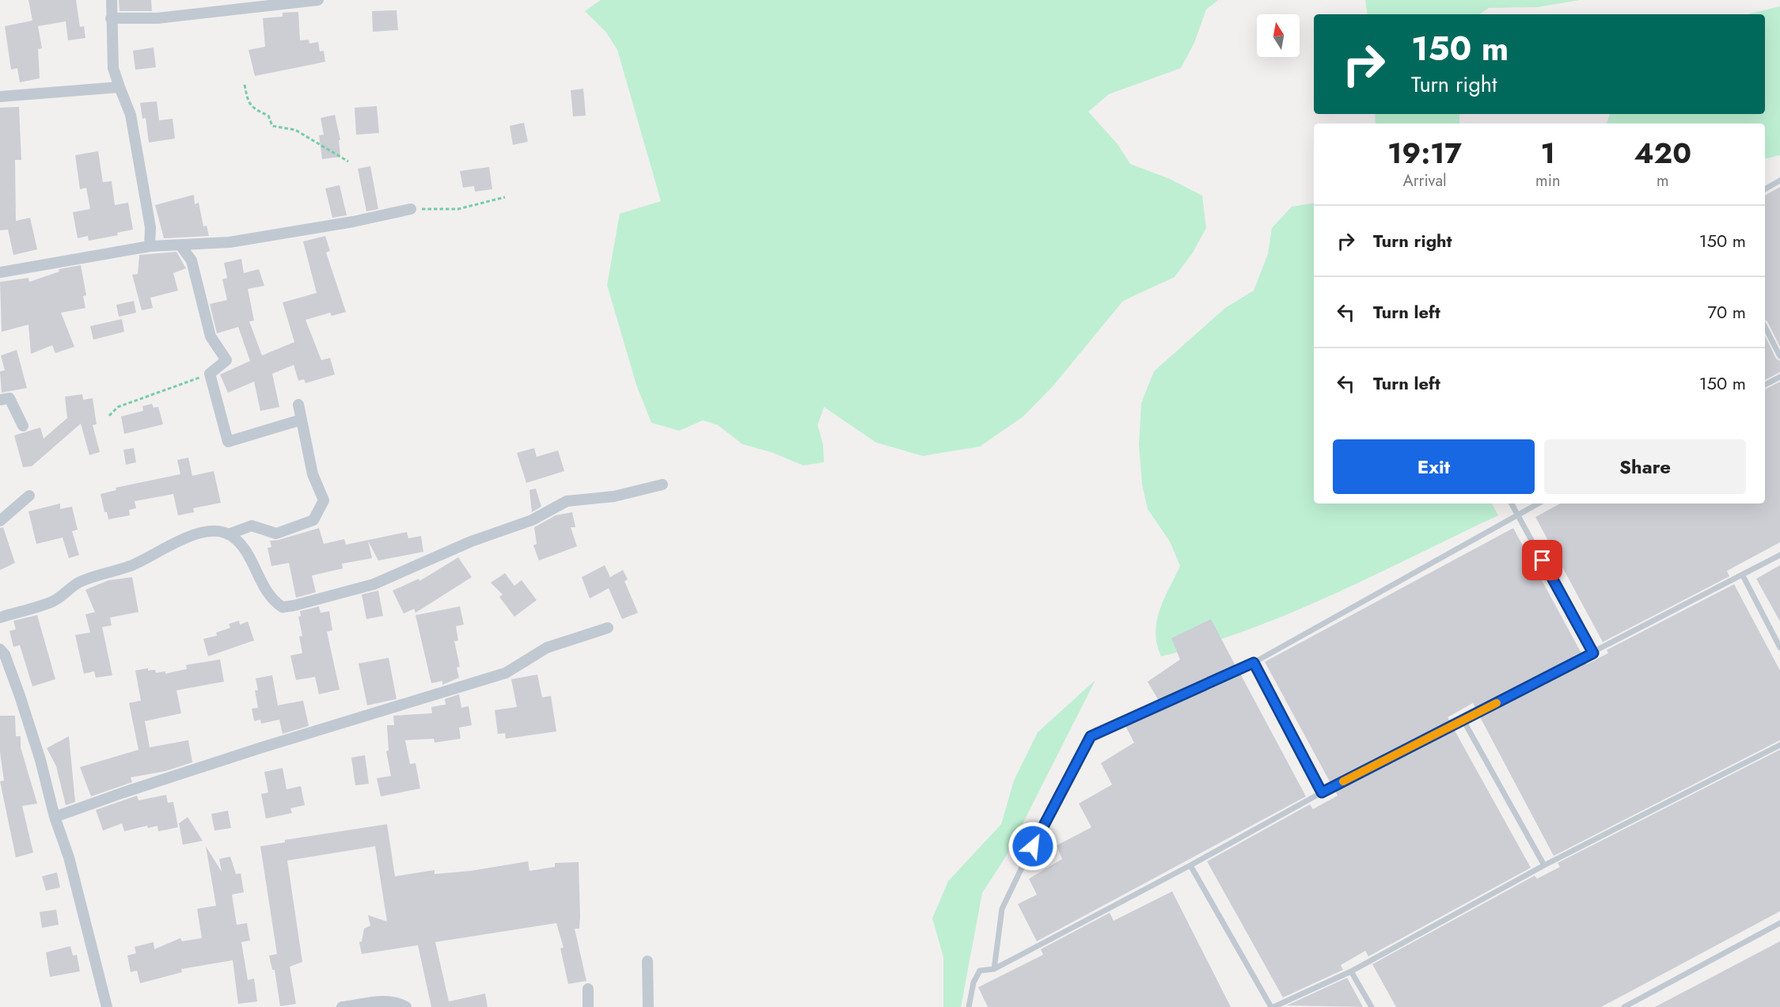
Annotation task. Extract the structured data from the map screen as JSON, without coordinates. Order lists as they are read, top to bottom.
{
  "north": "top",
  "page": {
    "turn": ["150 m", "Turn right"],
    "eta": [
      "19:17",
      "Arrival",
      "1",
      "min",
      "420",
      "m"
    ],
    "list": [
      {
        "name": "Turn right",
        "value": "150 m"
      },
      {
        "name": "Turn left",
        "value": "70 m"
      },
      {
        "name": "Turn left",
        "value": "150 m"
      }
    ],
    "buttons": ["Exit", "Share"]
  }
}
